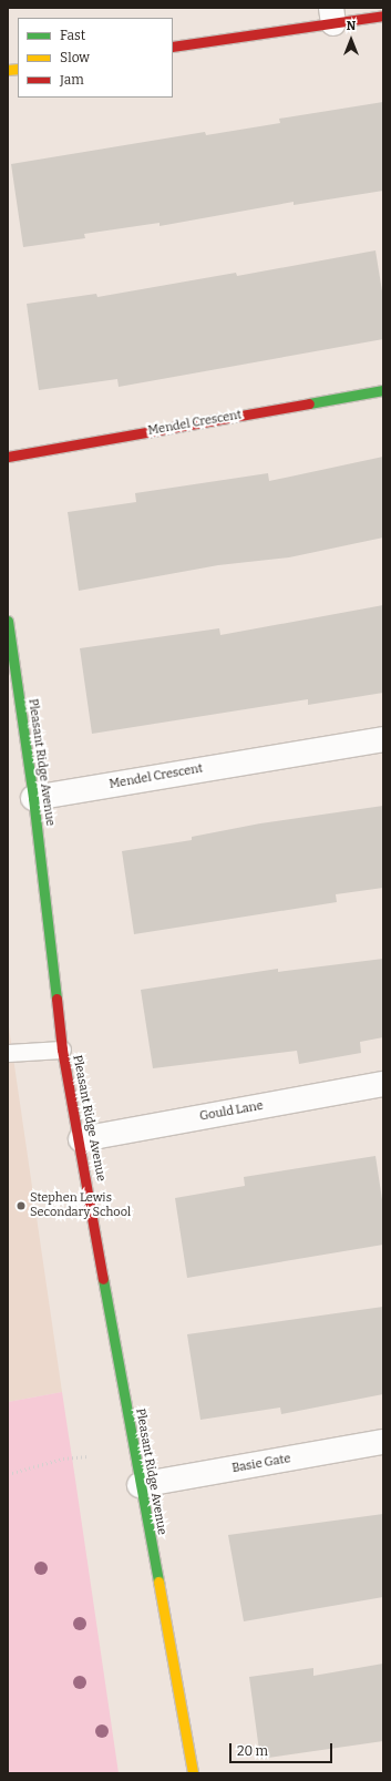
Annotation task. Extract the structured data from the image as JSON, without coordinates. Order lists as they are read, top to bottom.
{
  "streets": {
    "street": [
      "Mendel Crescent",
      "Pleasant Ridge Avenue",
      "Gould Lane",
      "Basie Gate"
    ]
  },
  "crossings": [
    ["Mendel Crescent", "Pleasant Ridge Avenue"],
    ["Pleasant Ridge Avenue", "Gould Lane"],
    ["Pleasant Ridge Avenue", "Basie Gate"]
  ],
  "places": ["Stephen Lewis Secondary School"],
  "legend": ["Fast", "Slow", "Jam"],
  "scale_bar": "20 m",
  "north": "top"
}
